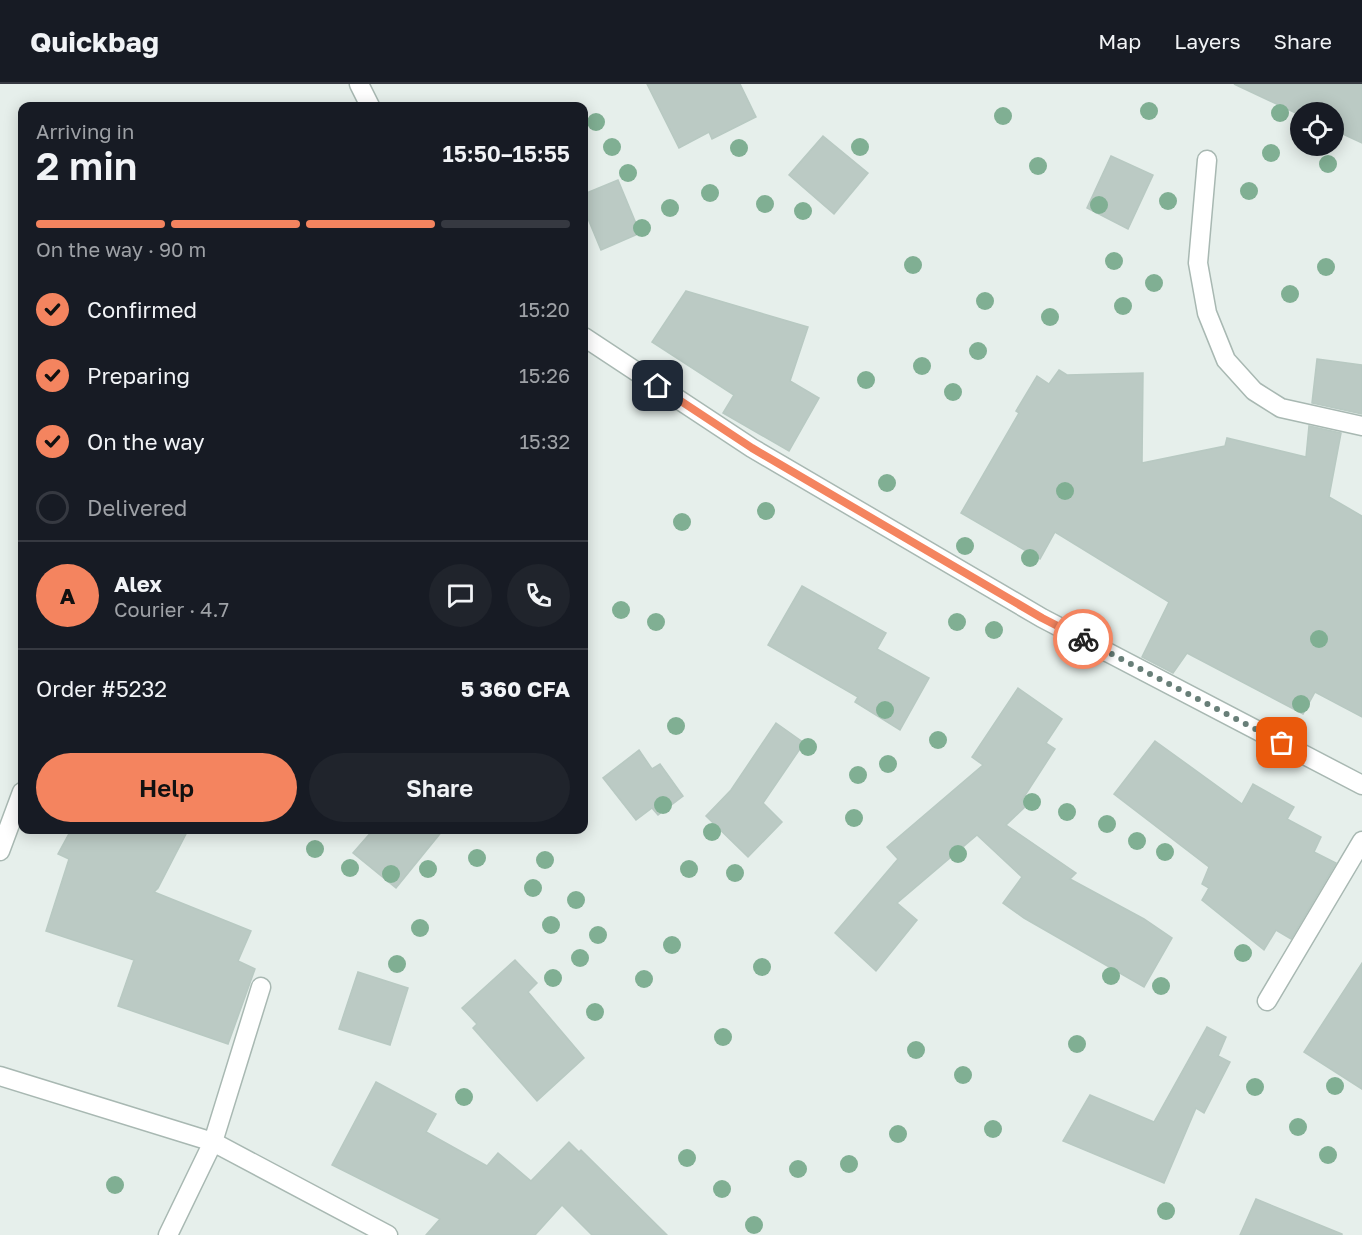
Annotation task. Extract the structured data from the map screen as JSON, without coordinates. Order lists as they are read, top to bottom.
{
  "page": {
    "header": "Quickbag",
    "nav": ["Map", "Layers", "Share"],
    "heading": ["2 min", "Arriving in", "15:50–15:55"],
    "panel": [
      "Alex",
      "Courier · 4.7",
      "Order #5232",
      "5 360 CFA"
    ],
    "bar": "On the way · 90 m",
    "list": [
      ["Confirmed", "15:20"],
      ["Preparing", "15:26"],
      ["On the way", "15:32"],
      "Delivered"
    ],
    "round": "A",
    "buttons": ["Help", "Share"]
  }
}
